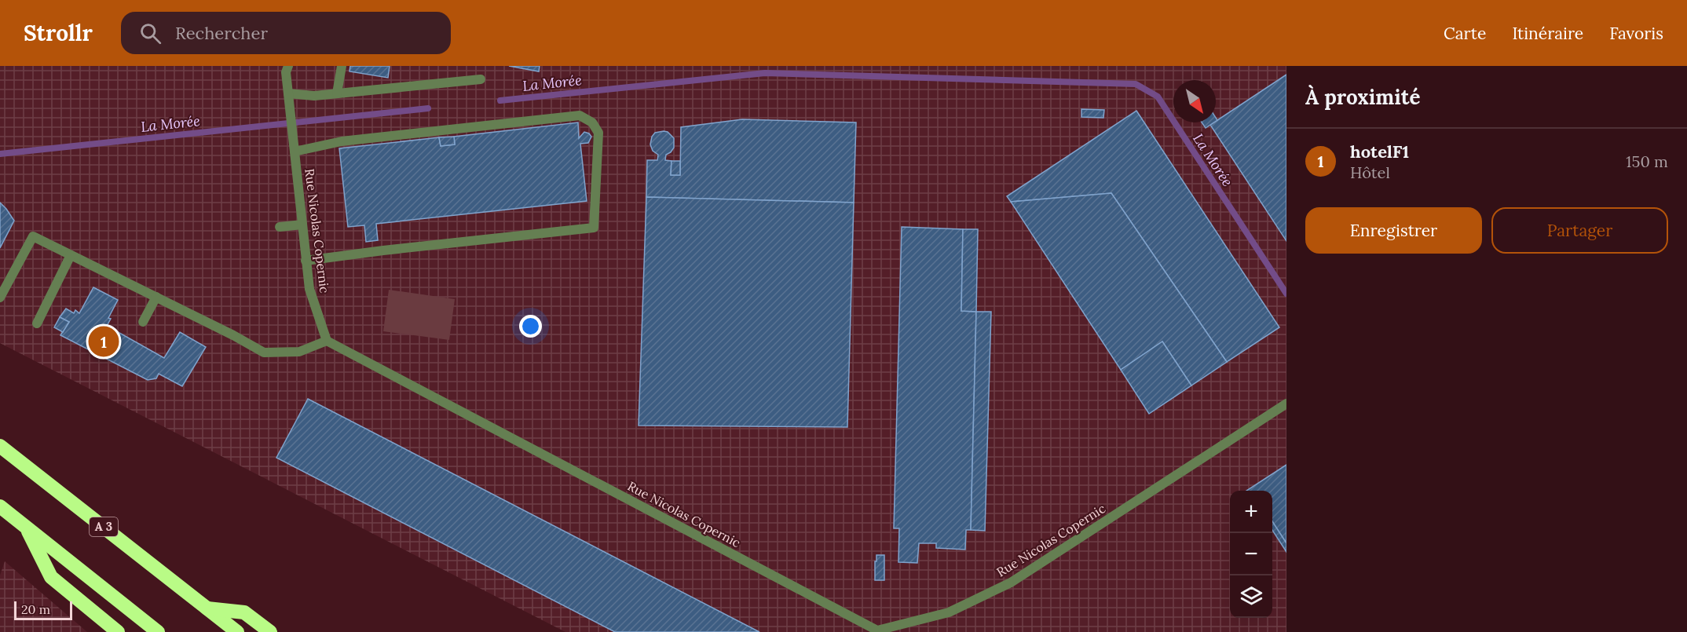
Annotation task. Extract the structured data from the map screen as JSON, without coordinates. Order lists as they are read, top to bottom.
{
  "streets": {
    "highway": ["A 3"],
    "street": ["Rue Nicolas Copernic"]
  },
  "water": ["La Morée"],
  "scale_bar": "20 m",
  "north": "bottom right",
  "page": {
    "header": "Strollr",
    "search": "Rechercher",
    "nav": ["Carte", "Itinéraire", "Favoris"],
    "heading": "À proximité",
    "list": [
      {
        "mark": "1",
        "name": "hotelF1",
        "note": "Hôtel",
        "value": "150 m"
      }
    ],
    "buttons": ["Enregistrer", "Partager"],
    "pins": "1",
    "map_buttons": ["+", "−"],
    "scale": "20 m"
  }
}
